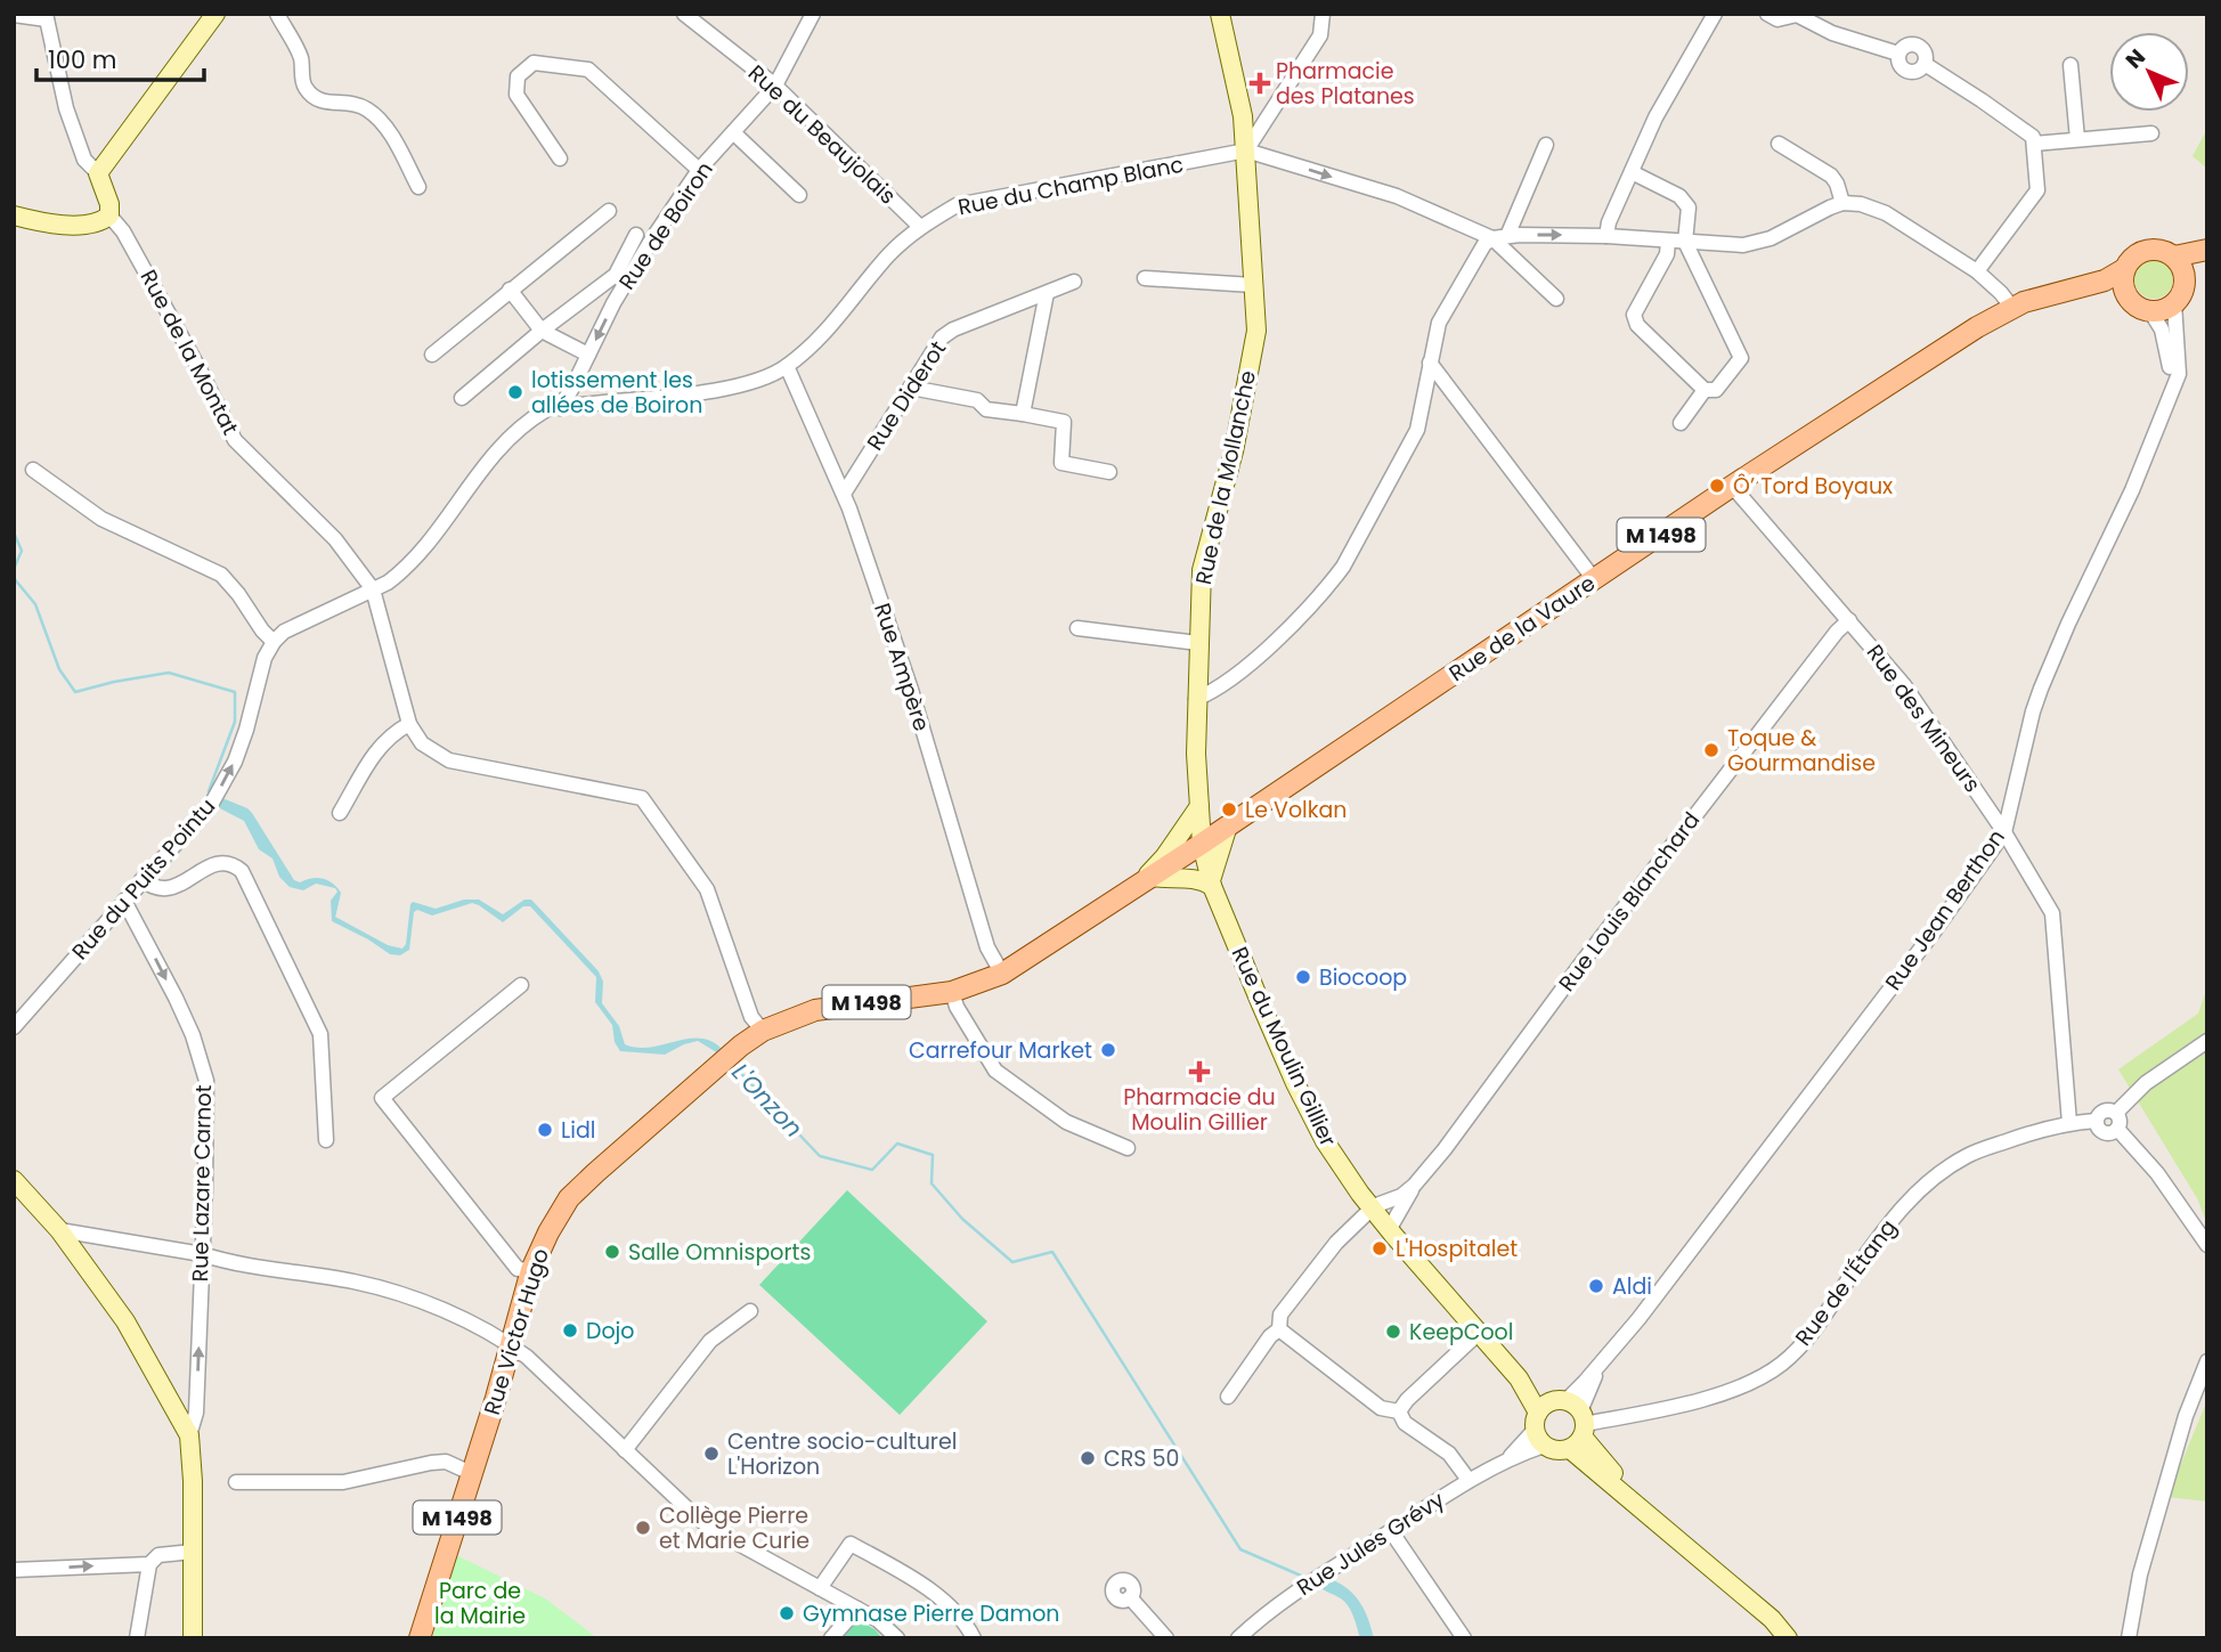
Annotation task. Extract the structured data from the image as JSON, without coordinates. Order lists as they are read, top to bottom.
{
  "streets": {
    "main road": [
      "Rue de la Mollanche",
      "M 1498",
      "Rue de la Vaure",
      "Rue du Moulin Gillier",
      "Rue Victor Hugo"
    ],
    "street": [
      "Rue du Beaujolais",
      "Rue du Champ Blanc",
      "Rue de Boiron",
      "Rue de la Montat",
      "Rue Diderot",
      "Rue Ampère",
      "Rue des Mineurs",
      "Rue du Puits Pointu",
      "Rue Louis Blanchard",
      "Rue Jean Berthon",
      "Rue Lazare Carnot",
      "Rue de l'Étang",
      "Rue Jules Grévy"
    ]
  },
  "crossings": [
    ["Rue du Beaujolais", "Rue du Champ Blanc"],
    ["Rue du Beaujolais", "Rue de Boiron"],
    ["Rue du Champ Blanc", "Rue de Boiron"],
    ["Rue du Champ Blanc", "Rue de la Montat"],
    ["Rue du Champ Blanc", "Rue de la Mollanche"],
    ["Rue du Champ Blanc", "Rue Ampère"],
    ["Rue Diderot", "Rue Ampère"],
    ["Rue de la Mollanche", "M 1498"],
    ["Rue de la Mollanche", "Rue du Moulin Gillier"],
    ["M 1498", "Rue de la Vaure"],
    ["M 1498", "Rue Ampère"],
    ["M 1498", "Rue Jean Berthon"],
    ["M 1498", "Rue du Moulin Gillier"],
    ["M 1498", "Rue Victor Hugo"],
    ["Rue de la Vaure", "Rue des Mineurs"],
    ["Rue des Mineurs", "Rue Louis Blanchard"],
    ["Rue des Mineurs", "Rue Jean Berthon"],
    ["Rue des Mineurs", "Rue de l'Étang"],
    ["Rue du Puits Pointu", "Rue Lazare Carnot"],
    ["Rue Louis Blanchard", "Rue du Moulin Gillier"],
    ["Rue Jean Berthon", "Rue du Moulin Gillier"],
    ["Rue Jean Berthon", "Rue de l'Étang"],
    ["Rue Jean Berthon", "Rue Jules Grévy"],
    ["Rue du Moulin Gillier", "Rue de l'Étang"],
    ["Rue du Moulin Gillier", "Rue Jules Grévy"],
    ["Rue de l'Étang", "Rue Jules Grévy"]
  ],
  "one_way": ["Rue du Puits Pointu"],
  "water": ["L'Onzon"],
  "parks": ["Parc de la Mairie"],
  "places": {
    "health": ["Pharmacie des Platanes", "Pharmacie du Moulin Gillier"],
    "other": [
      "lotissement les allées de Boiron",
      "Ô’ Tord Boyaux",
      "Toque & Gourmandise",
      "Le Volkan",
      "Biocoop",
      "Carrefour Market",
      "Lidl",
      "L'Hospitalet",
      "Salle Omnisports",
      "Aldi",
      "Dojo",
      "KeepCool",
      "Centre socio-culturel L'Horizon",
      "CRS 50",
      "Collège Pierre et Marie Curie",
      "Gymnase Pierre Damon"
    ]
  },
  "scale_bar": "100 m",
  "north": "top left"
}
